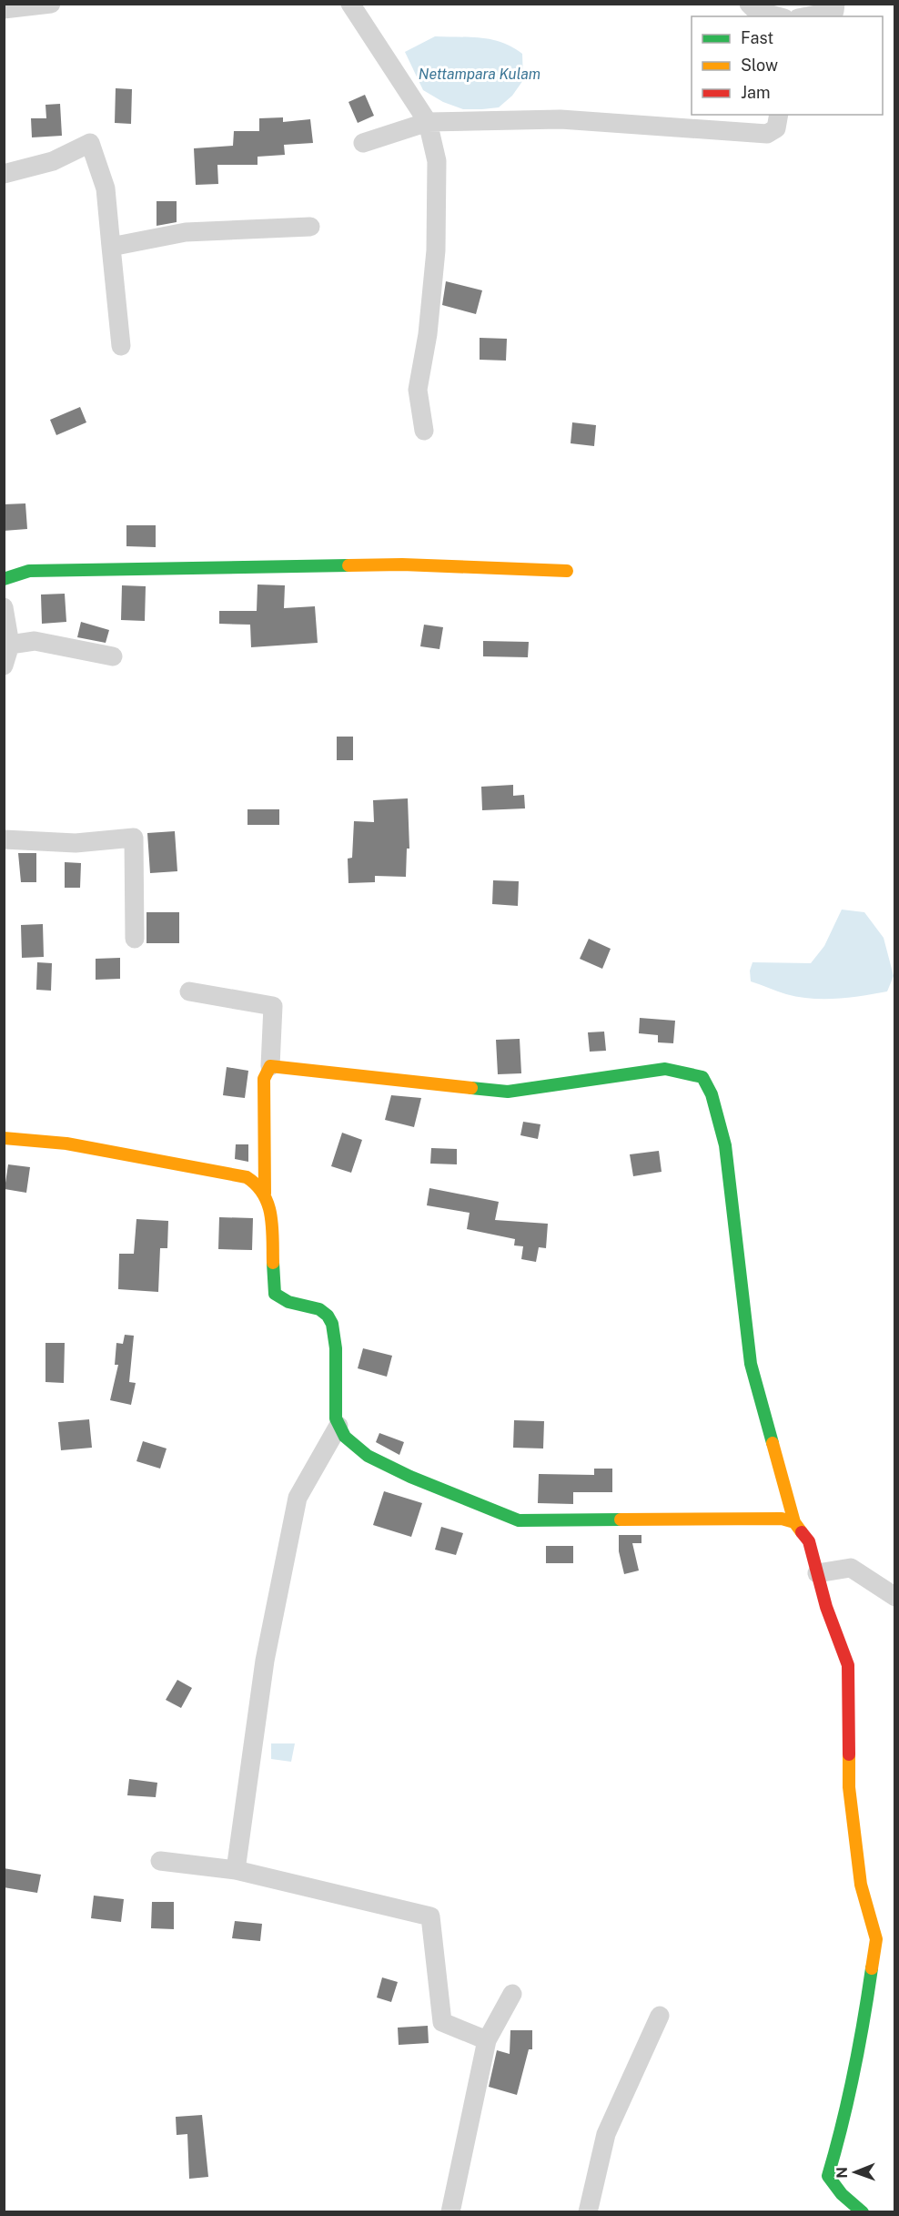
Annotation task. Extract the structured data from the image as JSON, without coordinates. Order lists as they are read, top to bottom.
{
  "water": ["Nettampara Kulam"],
  "legend": ["Fast", "Slow", "Jam"],
  "north": "left"
}
